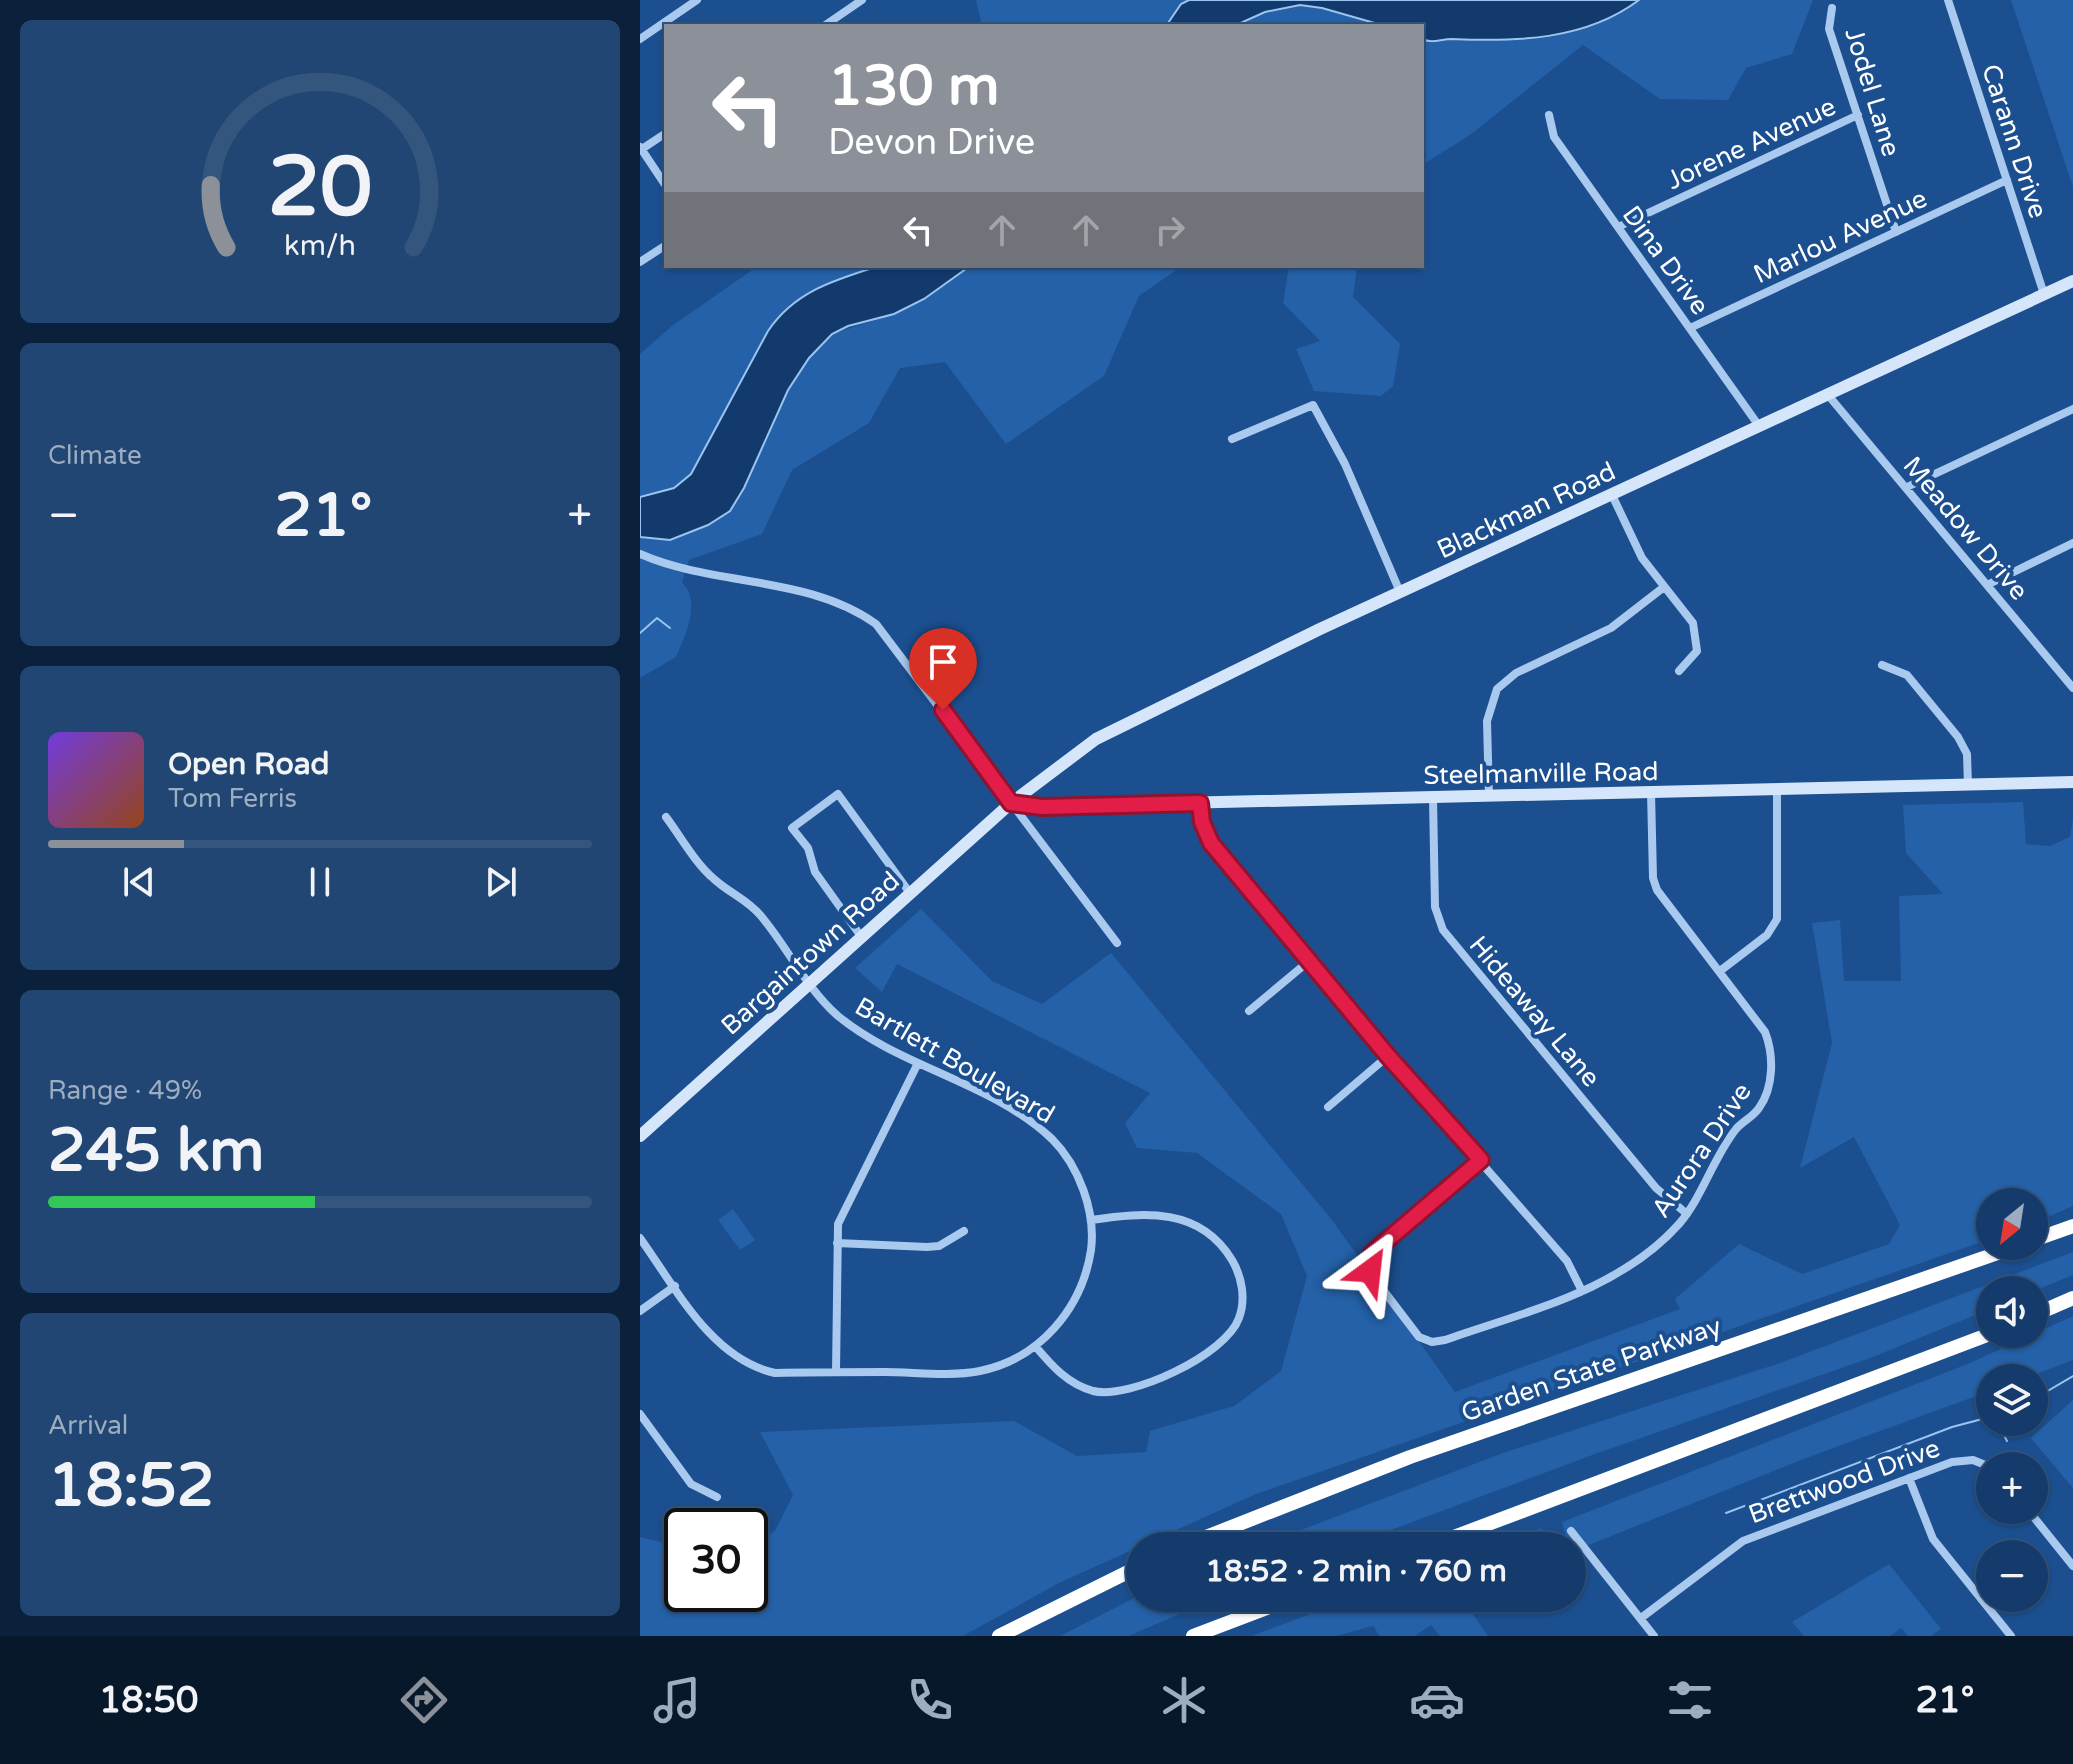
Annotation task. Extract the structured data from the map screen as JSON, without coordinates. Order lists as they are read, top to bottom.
{
  "streets": {
    "highway": ["Garden State Parkway"],
    "main road": ["Blackman Road", "Steelmanville Road", "Bargaintown Road"],
    "street": [
      "Jodel Lane",
      "Carann Drive",
      "Jorene Avenue",
      "Marlou Avenue",
      "Dina Drive",
      "Meadow Drive",
      "Hideaway Lane",
      "Bartlett Boulevard",
      "Aurora Drive",
      "Brettwood Drive"
    ]
  },
  "crossings": [
    ["Jodel Lane", "Jorene Avenue"],
    ["Jodel Lane", "Marlou Avenue"],
    ["Carann Drive", "Marlou Avenue"],
    ["Carann Drive", "Blackman Road"],
    ["Jorene Avenue", "Dina Drive"],
    ["Marlou Avenue", "Dina Drive"],
    ["Dina Drive", "Blackman Road"],
    ["Blackman Road", "Meadow Drive"],
    ["Blackman Road", "Steelmanville Road"],
    ["Blackman Road", "Bargaintown Road"],
    ["Steelmanville Road", "Bargaintown Road"],
    ["Steelmanville Road", "Hideaway Lane"],
    ["Steelmanville Road", "Aurora Drive"],
    ["Bargaintown Road", "Bartlett Boulevard"],
    ["Hideaway Lane", "Aurora Drive"]
  ],
  "north": "bottom left",
  "page": {
    "turn": ["130 m", "Devon Drive"],
    "tile": [
      "Climate",
      ["Range · 49%", "245 km"],
      ["Arrival", "18:52"]
    ],
    "heat": ["−", "21°", "+"],
    "song": ["Open Road", "Tom Ferris"],
    "map_buttons": ["+", "−"],
    "limit": "30",
    "trip": "18:52 · 2 min · 760 m",
    "tabs": ["18:50", "21°"],
    "gauge": ["20", "km/h"]
  }
}
